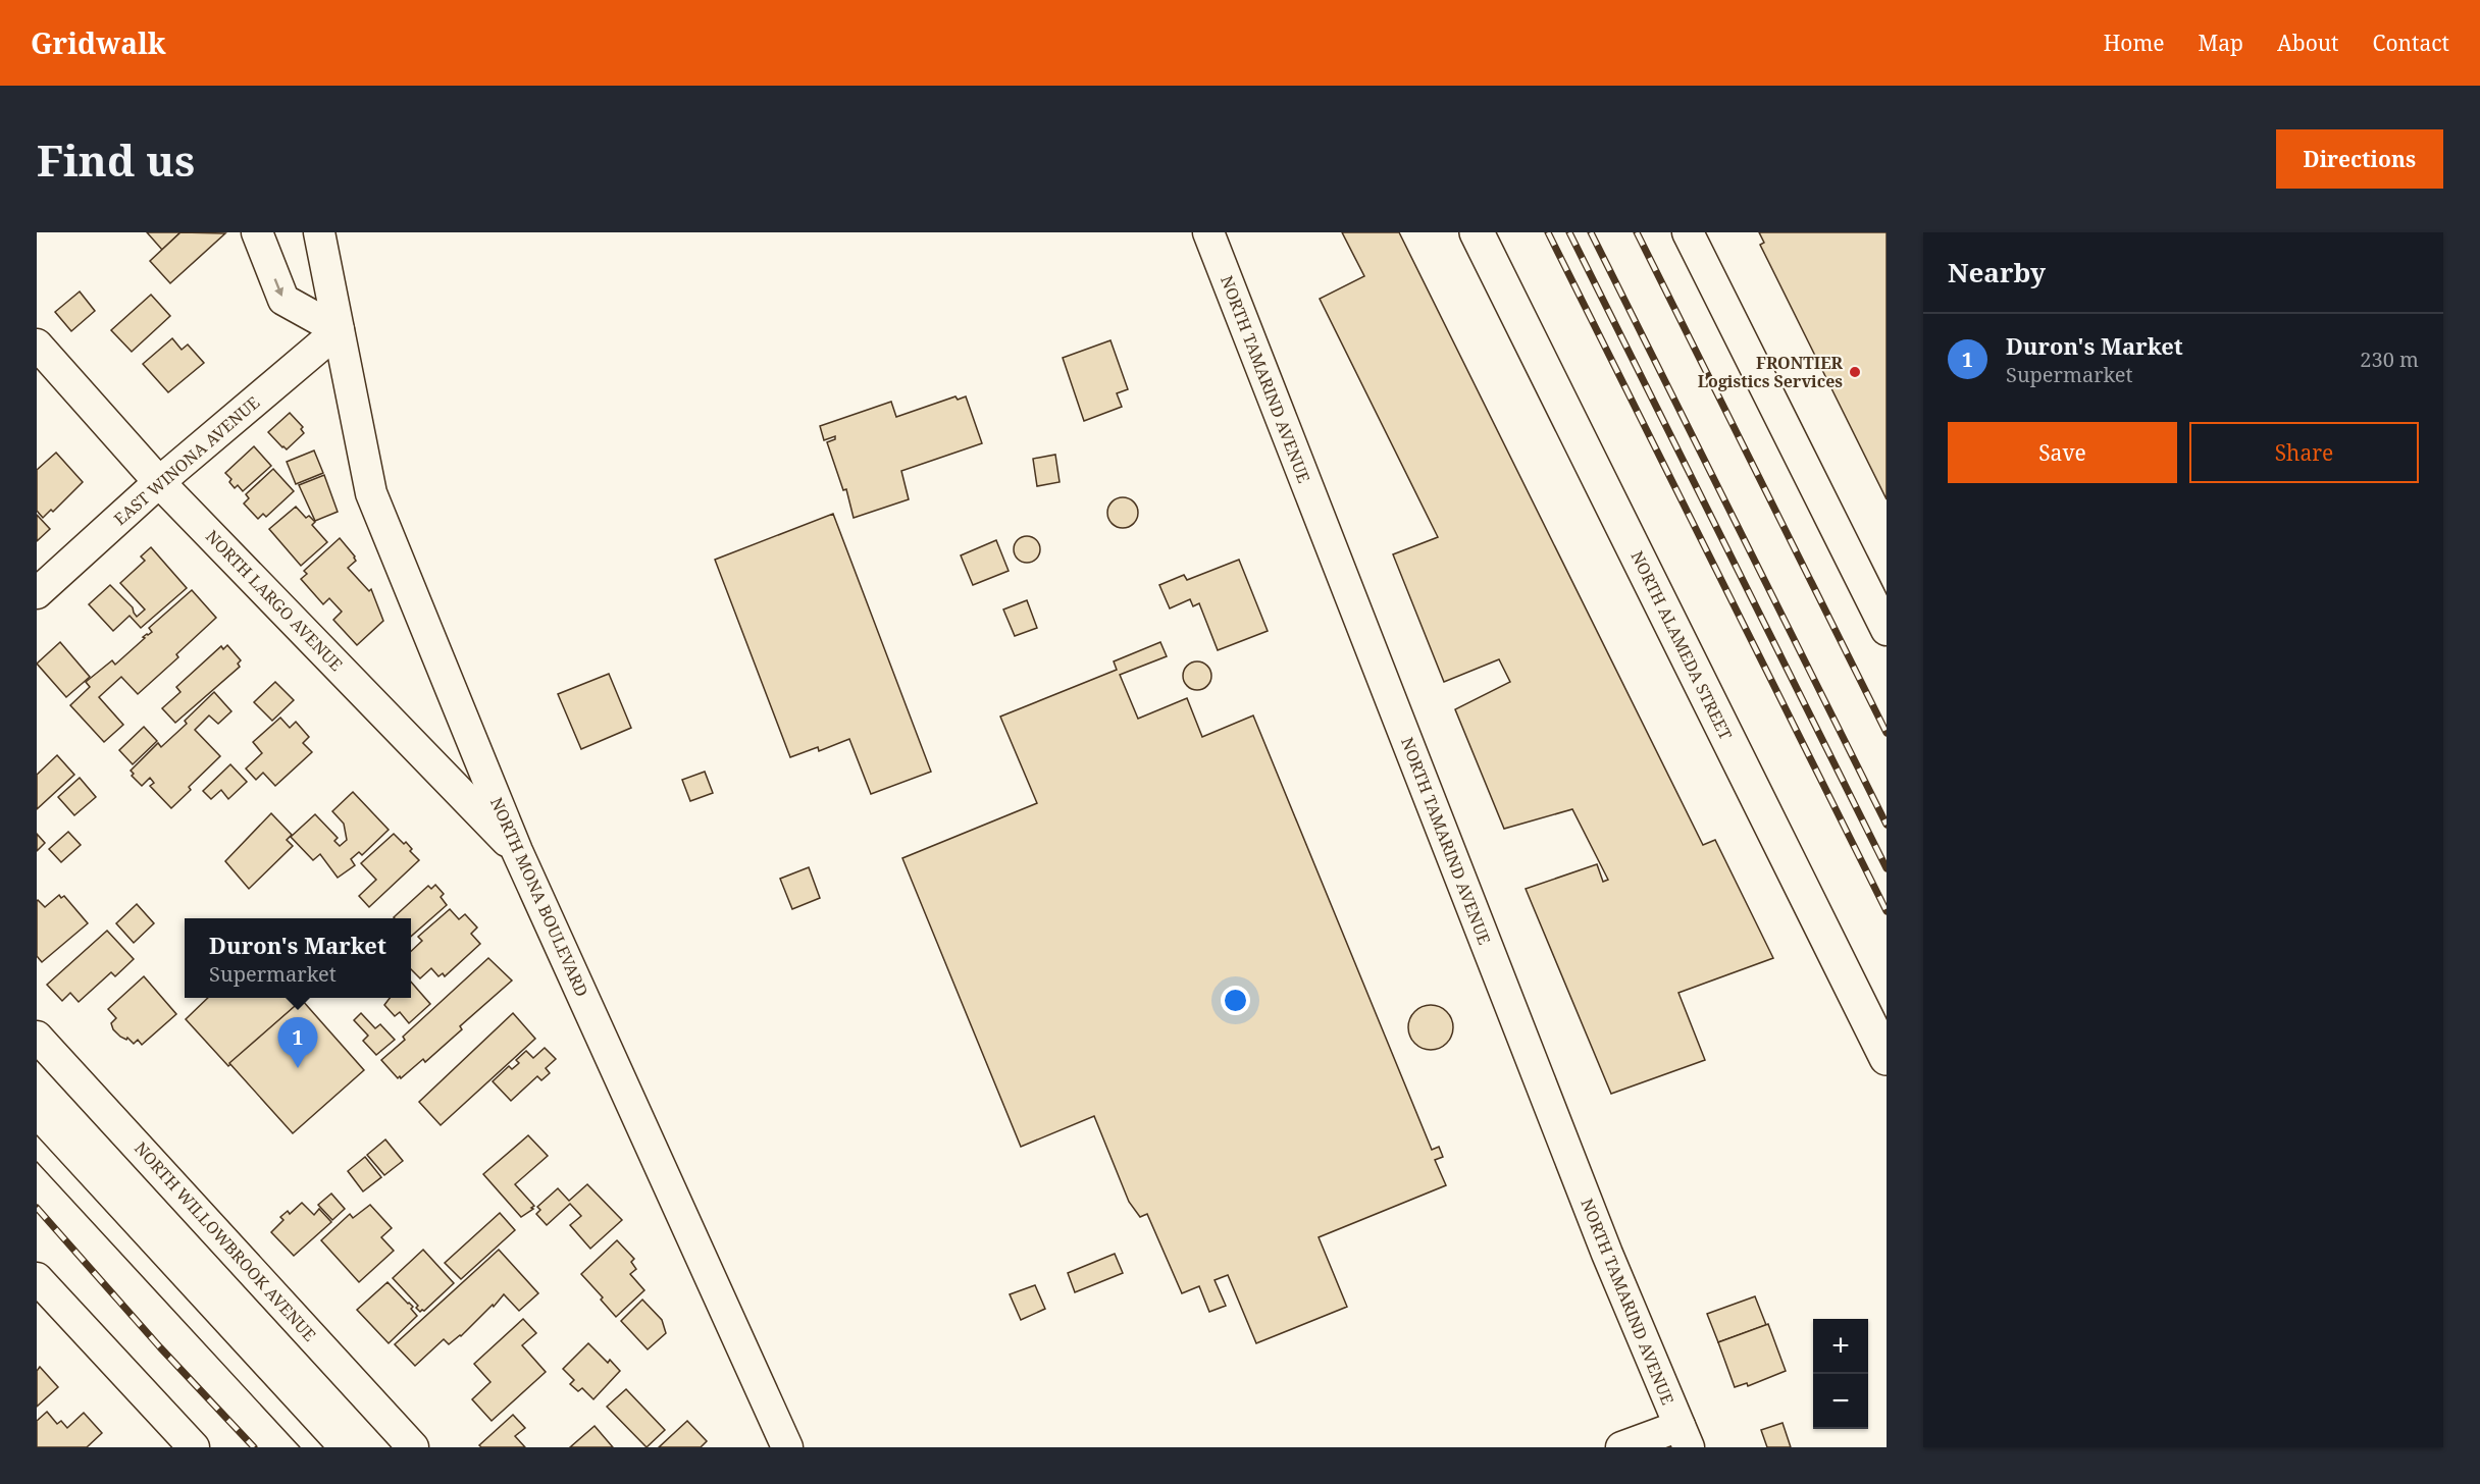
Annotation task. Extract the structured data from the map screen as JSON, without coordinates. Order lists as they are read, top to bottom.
{
  "streets": {
    "main road": ["NORTH ALAMEDA STREET"],
    "street": [
      "NORTH TAMARIND AVENUE",
      "EAST WINONA AVENUE",
      "NORTH LARGO AVENUE",
      "NORTH MONA BOULEVARD",
      "NORTH WILLOWBROOK AVENUE"
    ]
  },
  "crossings": [
    ["EAST WINONA AVENUE", "NORTH LARGO AVENUE"],
    ["EAST WINONA AVENUE", "NORTH MONA BOULEVARD"],
    ["NORTH LARGO AVENUE", "NORTH MONA BOULEVARD"]
  ],
  "places": ["FRONTIER Logistics Services"],
  "page": {
    "header": "Gridwalk",
    "nav": [
      "Home",
      "Map",
      "About",
      "Contact"
    ],
    "buttons": [
      "Directions",
      ["Save", "Share"]
    ],
    "title": "Find us",
    "heading": "Nearby",
    "list": [
      {
        "mark": "1",
        "name": "Duron's Market",
        "note": "Supermarket",
        "value": "230 m"
      }
    ],
    "popup": ["Duron's Market", "Supermarket"],
    "pins": "1",
    "map_buttons": ["+", "−"]
  }
}
